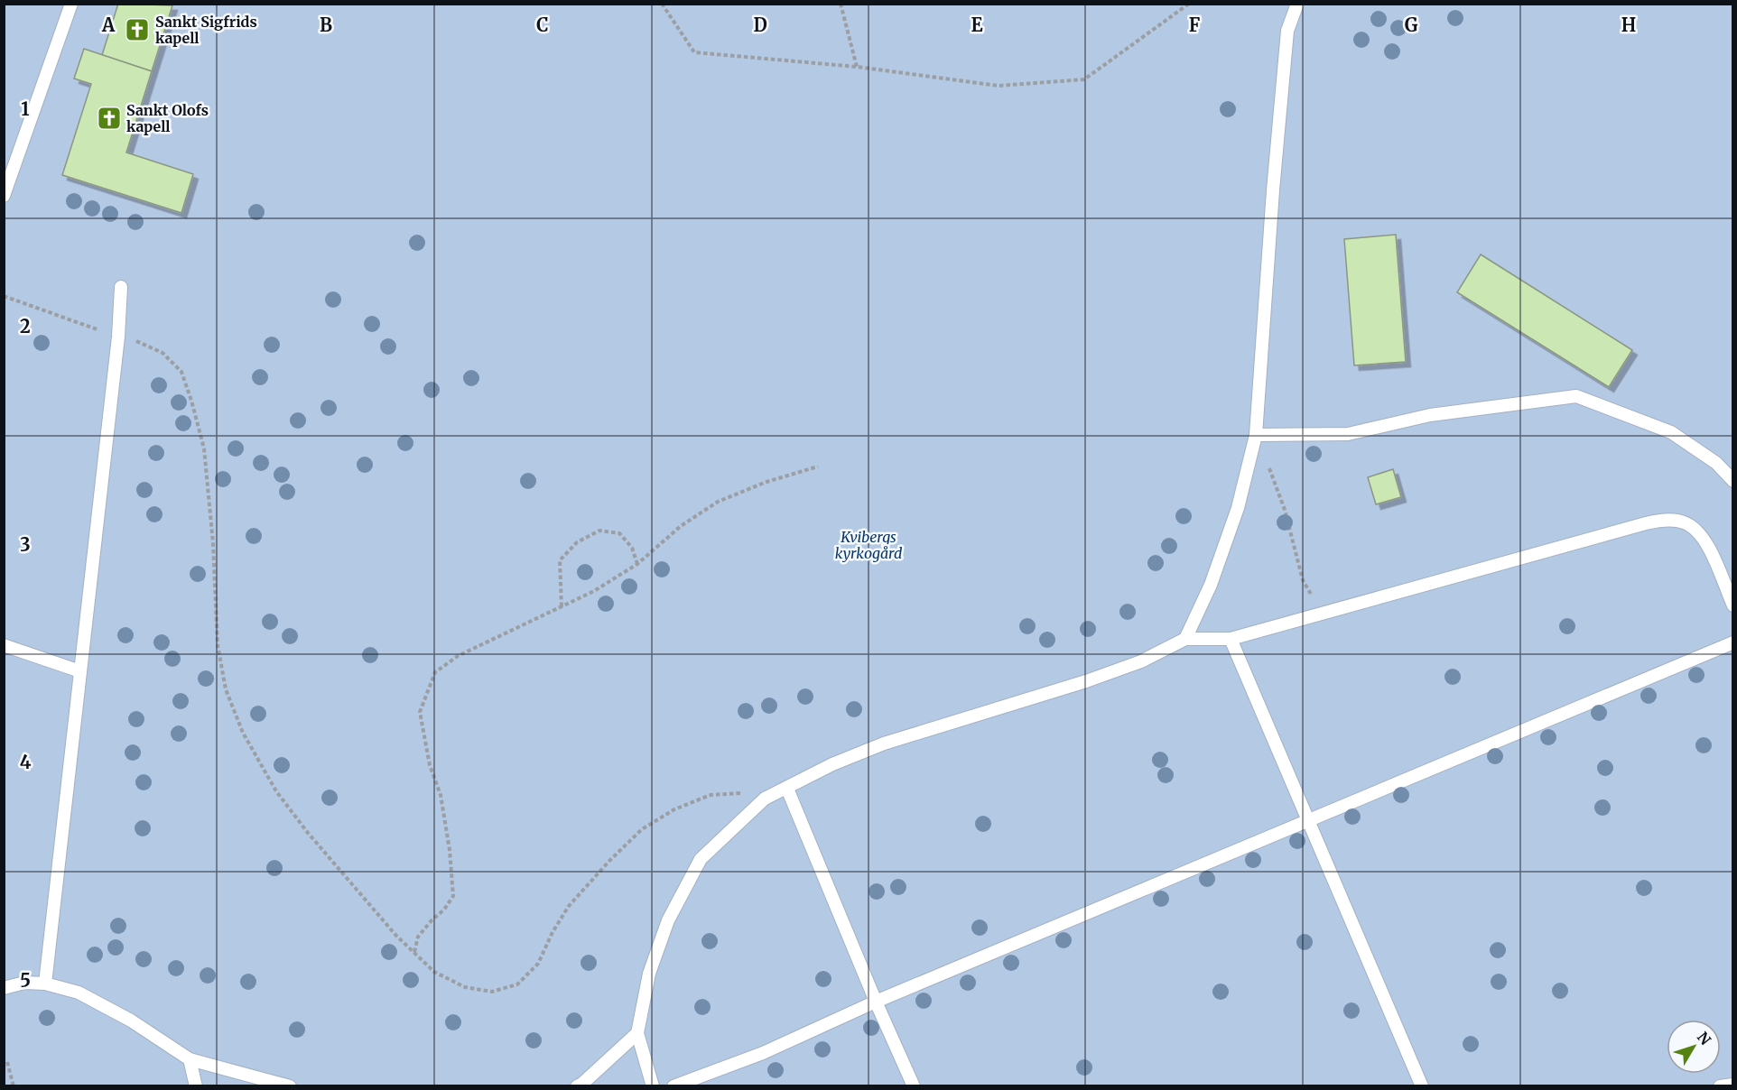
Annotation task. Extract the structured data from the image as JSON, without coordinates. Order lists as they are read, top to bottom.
{
  "parks": ["Kvibergs kyrkogård"],
  "places": {
    "church": ["Sankt Sigfrids kapell", "Sankt Olofs kapell"]
  },
  "north": "top right",
  "grid": {
    "columns": [
      "A",
      "B",
      "C",
      "D",
      "E",
      "F",
      "G",
      "H"
    ],
    "rows": [
      "1",
      "2",
      "3",
      "4",
      "5"
    ]
  }
}
